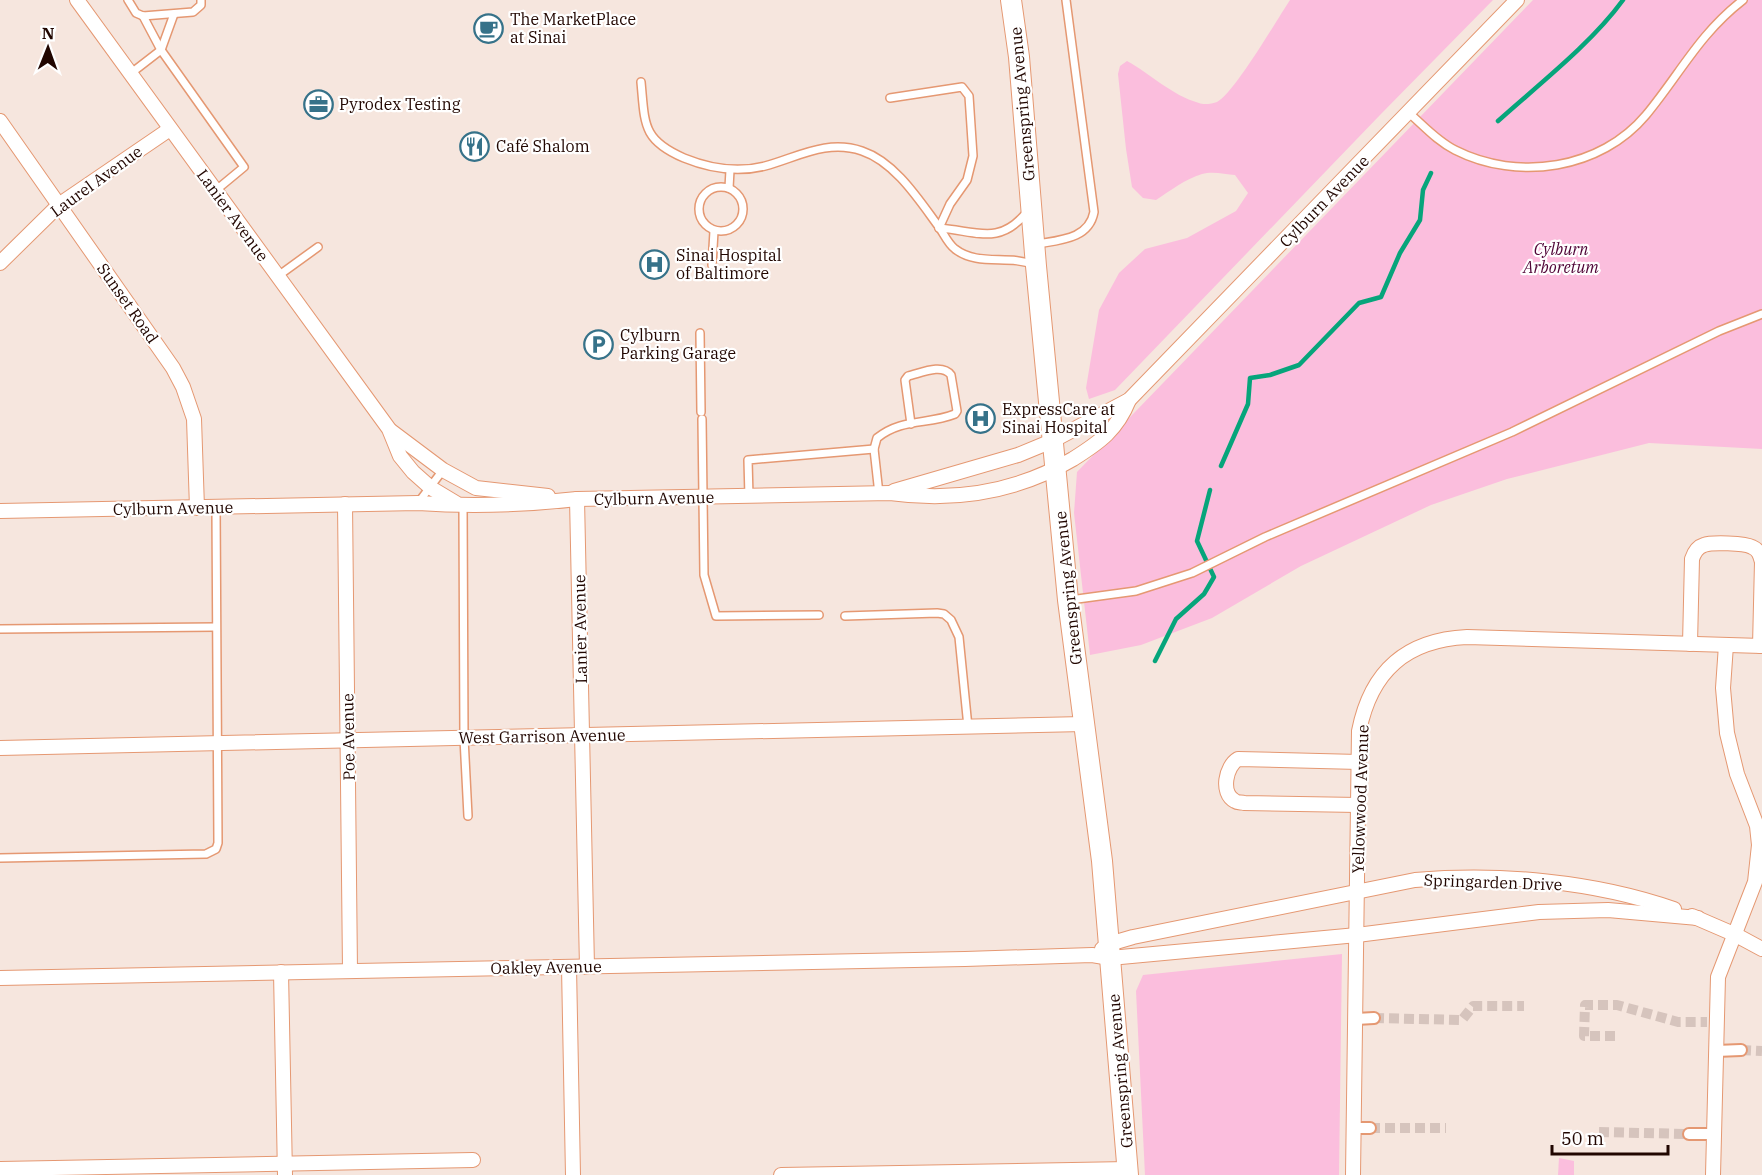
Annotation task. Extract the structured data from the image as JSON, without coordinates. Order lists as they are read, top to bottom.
{
  "streets": {
    "main road": ["Greenspring Avenue"],
    "street": [
      "Laurel Avenue",
      "Cylburn Avenue",
      "Lanier Avenue",
      "Sunset Road",
      "West Garrison Avenue",
      "Poe Avenue",
      "Yellowwood Avenue",
      "Springarden Drive",
      "Oakley Avenue"
    ]
  },
  "crossings": [
    ["Greenspring Avenue", "Cylburn Avenue"],
    ["Greenspring Avenue", "West Garrison Avenue"],
    ["Greenspring Avenue", "Springarden Drive"],
    ["Greenspring Avenue", "Oakley Avenue"],
    ["Laurel Avenue", "Lanier Avenue"],
    ["Laurel Avenue", "Sunset Road"],
    ["Cylburn Avenue", "Lanier Avenue"],
    ["Cylburn Avenue", "Sunset Road"],
    ["Cylburn Avenue", "Poe Avenue"],
    ["Lanier Avenue", "West Garrison Avenue"],
    ["Lanier Avenue", "Oakley Avenue"],
    ["West Garrison Avenue", "Poe Avenue"],
    ["Poe Avenue", "Oakley Avenue"],
    ["Yellowwood Avenue", "Springarden Drive"],
    ["Springarden Drive", "Oakley Avenue"]
  ],
  "parks": ["Cylburn Arboretum"],
  "places": {
    "cafe": ["The MarketPlace at Sinai"],
    "office": ["Pyrodex Testing"],
    "restaurant": ["Café Shalom"],
    "hospital": ["Sinai Hospital of Baltimore", "ExpressCare at Sinai Hospital"],
    "parking": ["Cylburn Parking Garage"]
  },
  "scale_bar": "50 m",
  "north": "top"
}
